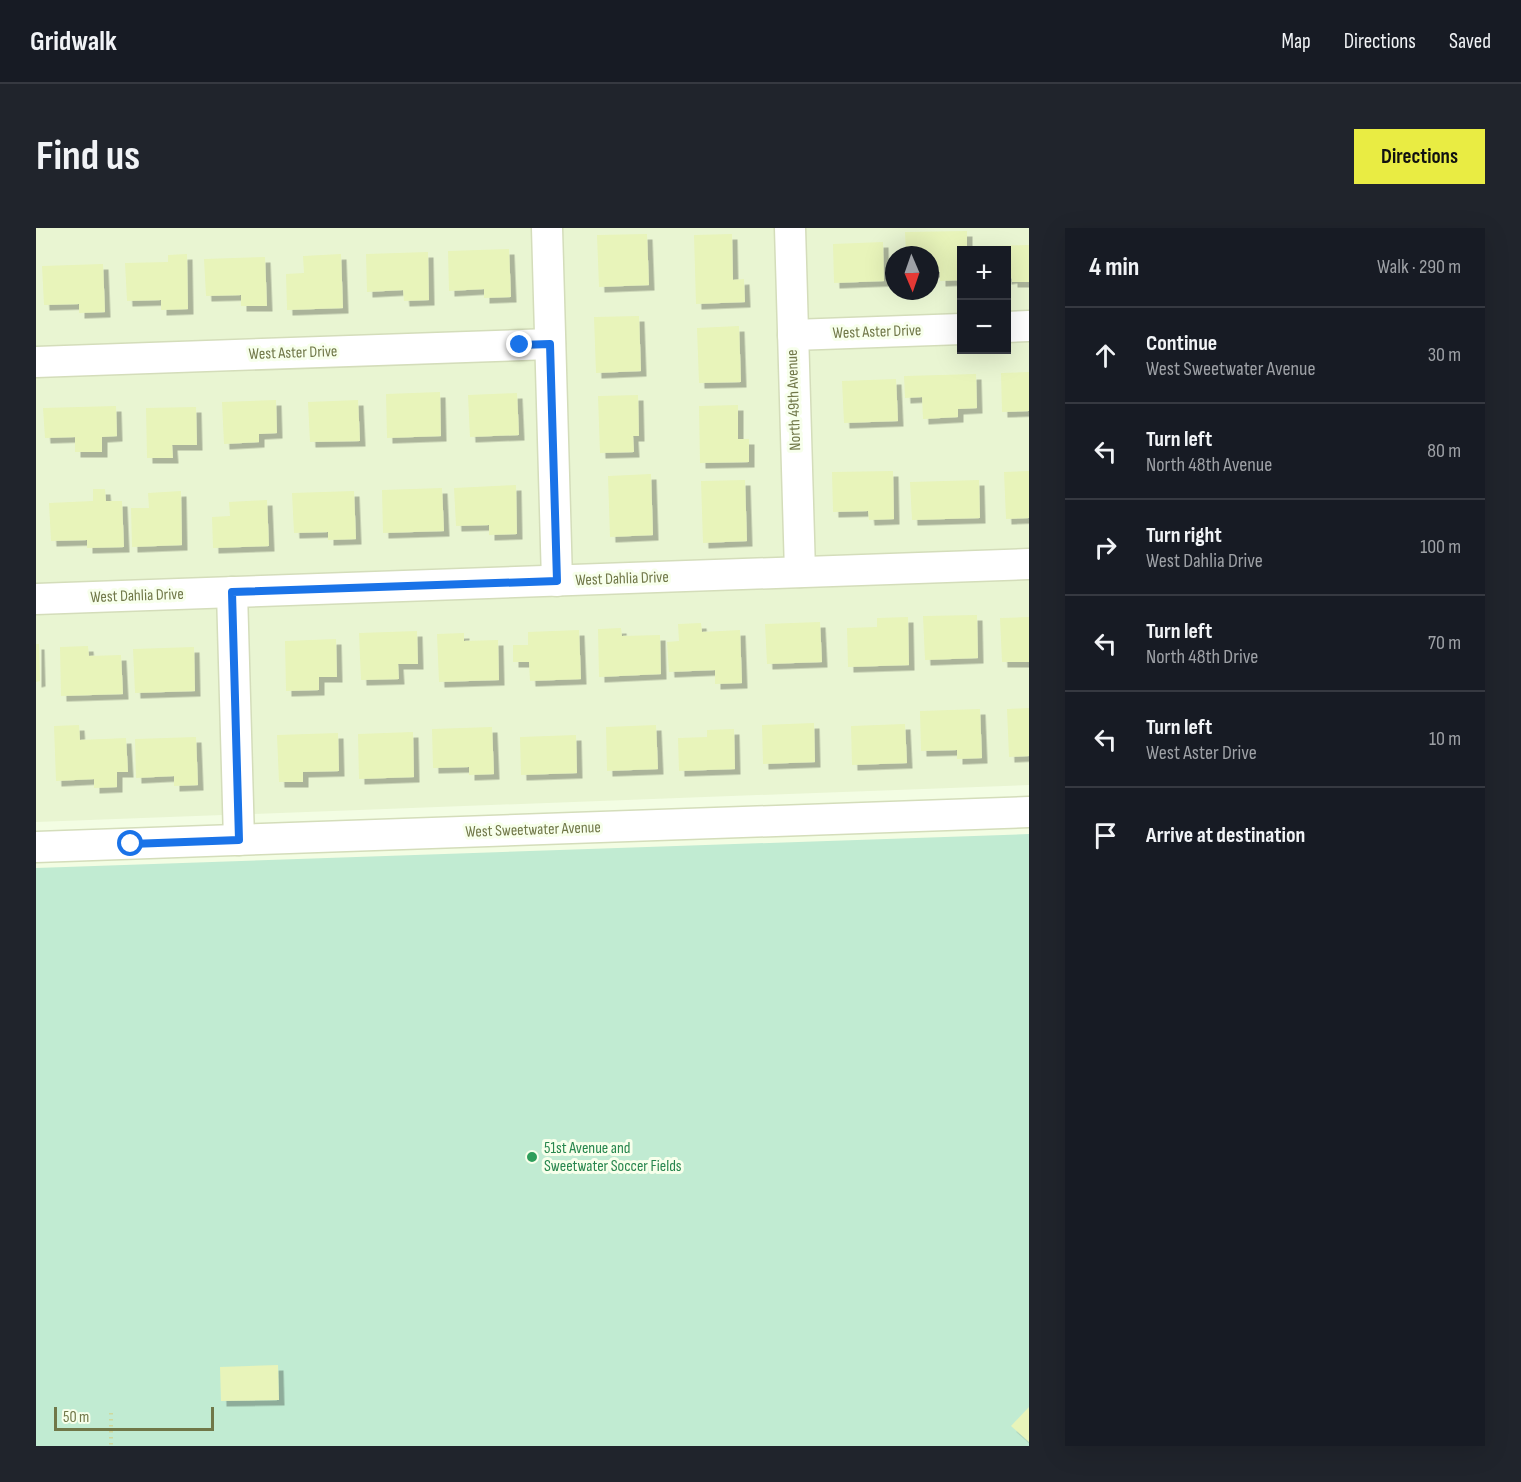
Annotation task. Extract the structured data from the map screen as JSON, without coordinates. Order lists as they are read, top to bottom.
{
  "streets": {
    "street": [
      "West Aster Drive",
      "North 49th Avenue",
      "West Dahlia Drive",
      "West Sweetwater Avenue"
    ]
  },
  "crossings": [
    ["West Aster Drive", "North 49th Avenue"],
    ["North 49th Avenue", "West Dahlia Drive"]
  ],
  "places": ["51st Avenue and Sweetwater Soccer Fields"],
  "scale_bar": "50 m",
  "north": "bottom",
  "page": {
    "header": "Gridwalk",
    "nav": ["Map", "Directions", "Saved"],
    "buttons": "Directions",
    "title": "Find us",
    "heading": ["4 min", "Walk · 290 m"],
    "map_buttons": ["+", "−"],
    "list": [
      ["Continue", "West Sweetwater Avenue", "30 m"],
      ["Turn left", "North 48th Avenue", "80 m"],
      ["Turn right", "West Dahlia Drive", "100 m"],
      ["Turn left", "North 48th Drive", "70 m"],
      ["Turn left", "West Aster Drive", "10 m"],
      "Arrive at destination"
    ],
    "scale": "50 m"
  }
}
